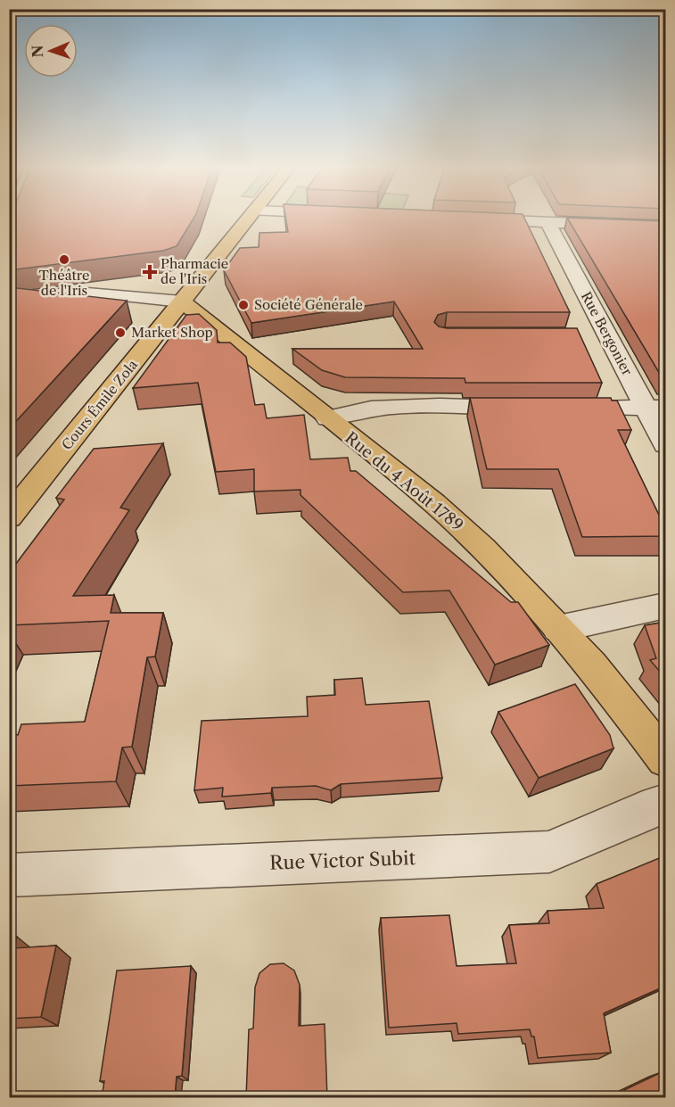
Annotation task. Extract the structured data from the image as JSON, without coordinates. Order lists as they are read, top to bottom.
{
  "streets": {
    "main road": ["Cours Émile Zola", "Rue du 4 Août 1789"],
    "street": ["Rue Bergonier", "Rue Victor Subit"]
  },
  "crossings": [
    ["Cours Émile Zola", "Rue du 4 Août 1789"]
  ],
  "places": {
    "other": ["Théâtre de l'Iris", "Société Générale", "Market Shop"],
    "health": ["Pharmacie de l'Iris"]
  },
  "north": "left"
}
